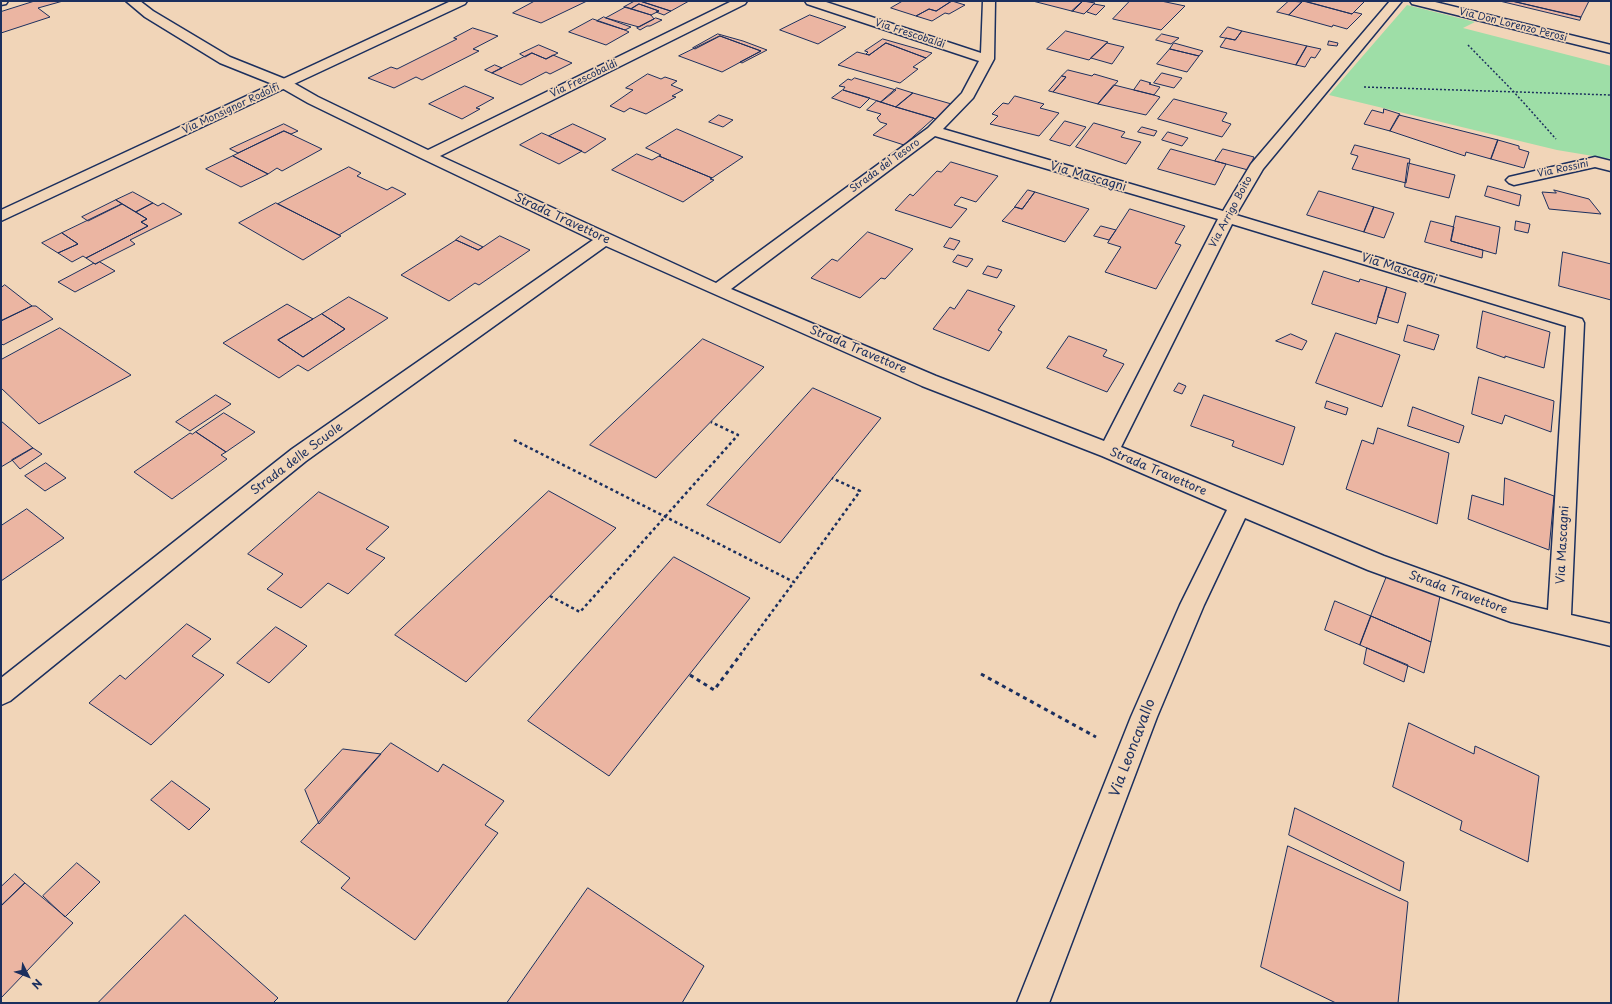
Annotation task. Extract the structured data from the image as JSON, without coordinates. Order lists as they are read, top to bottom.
{
  "streets": {
    "street": [
      "Via Don Lorenzo Perosi",
      "Via Frescobaldi",
      "Via Monsignor Rodolfi",
      "Strada del Tesoro",
      "Via Rossini",
      "Via Mascagni",
      "Via Arrigo Boito",
      "Strada Travettore",
      "Strada delle Scuole",
      "Via Leoncavallo"
    ]
  },
  "crossings": [
    ["Via Frescobaldi", "Strada del Tesoro"],
    ["Via Frescobaldi", "Strada Travettore"],
    ["Via Monsignor Rodolfi", "Strada Travettore"],
    ["Strada del Tesoro", "Via Mascagni"],
    ["Strada del Tesoro", "Strada Travettore"],
    ["Via Mascagni", "Via Arrigo Boito"],
    ["Via Mascagni", "Strada Travettore"],
    ["Via Arrigo Boito", "Strada Travettore"],
    ["Strada Travettore", "Strada delle Scuole"],
    ["Strada Travettore", "Via Leoncavallo"]
  ],
  "north": "bottom right"
}
